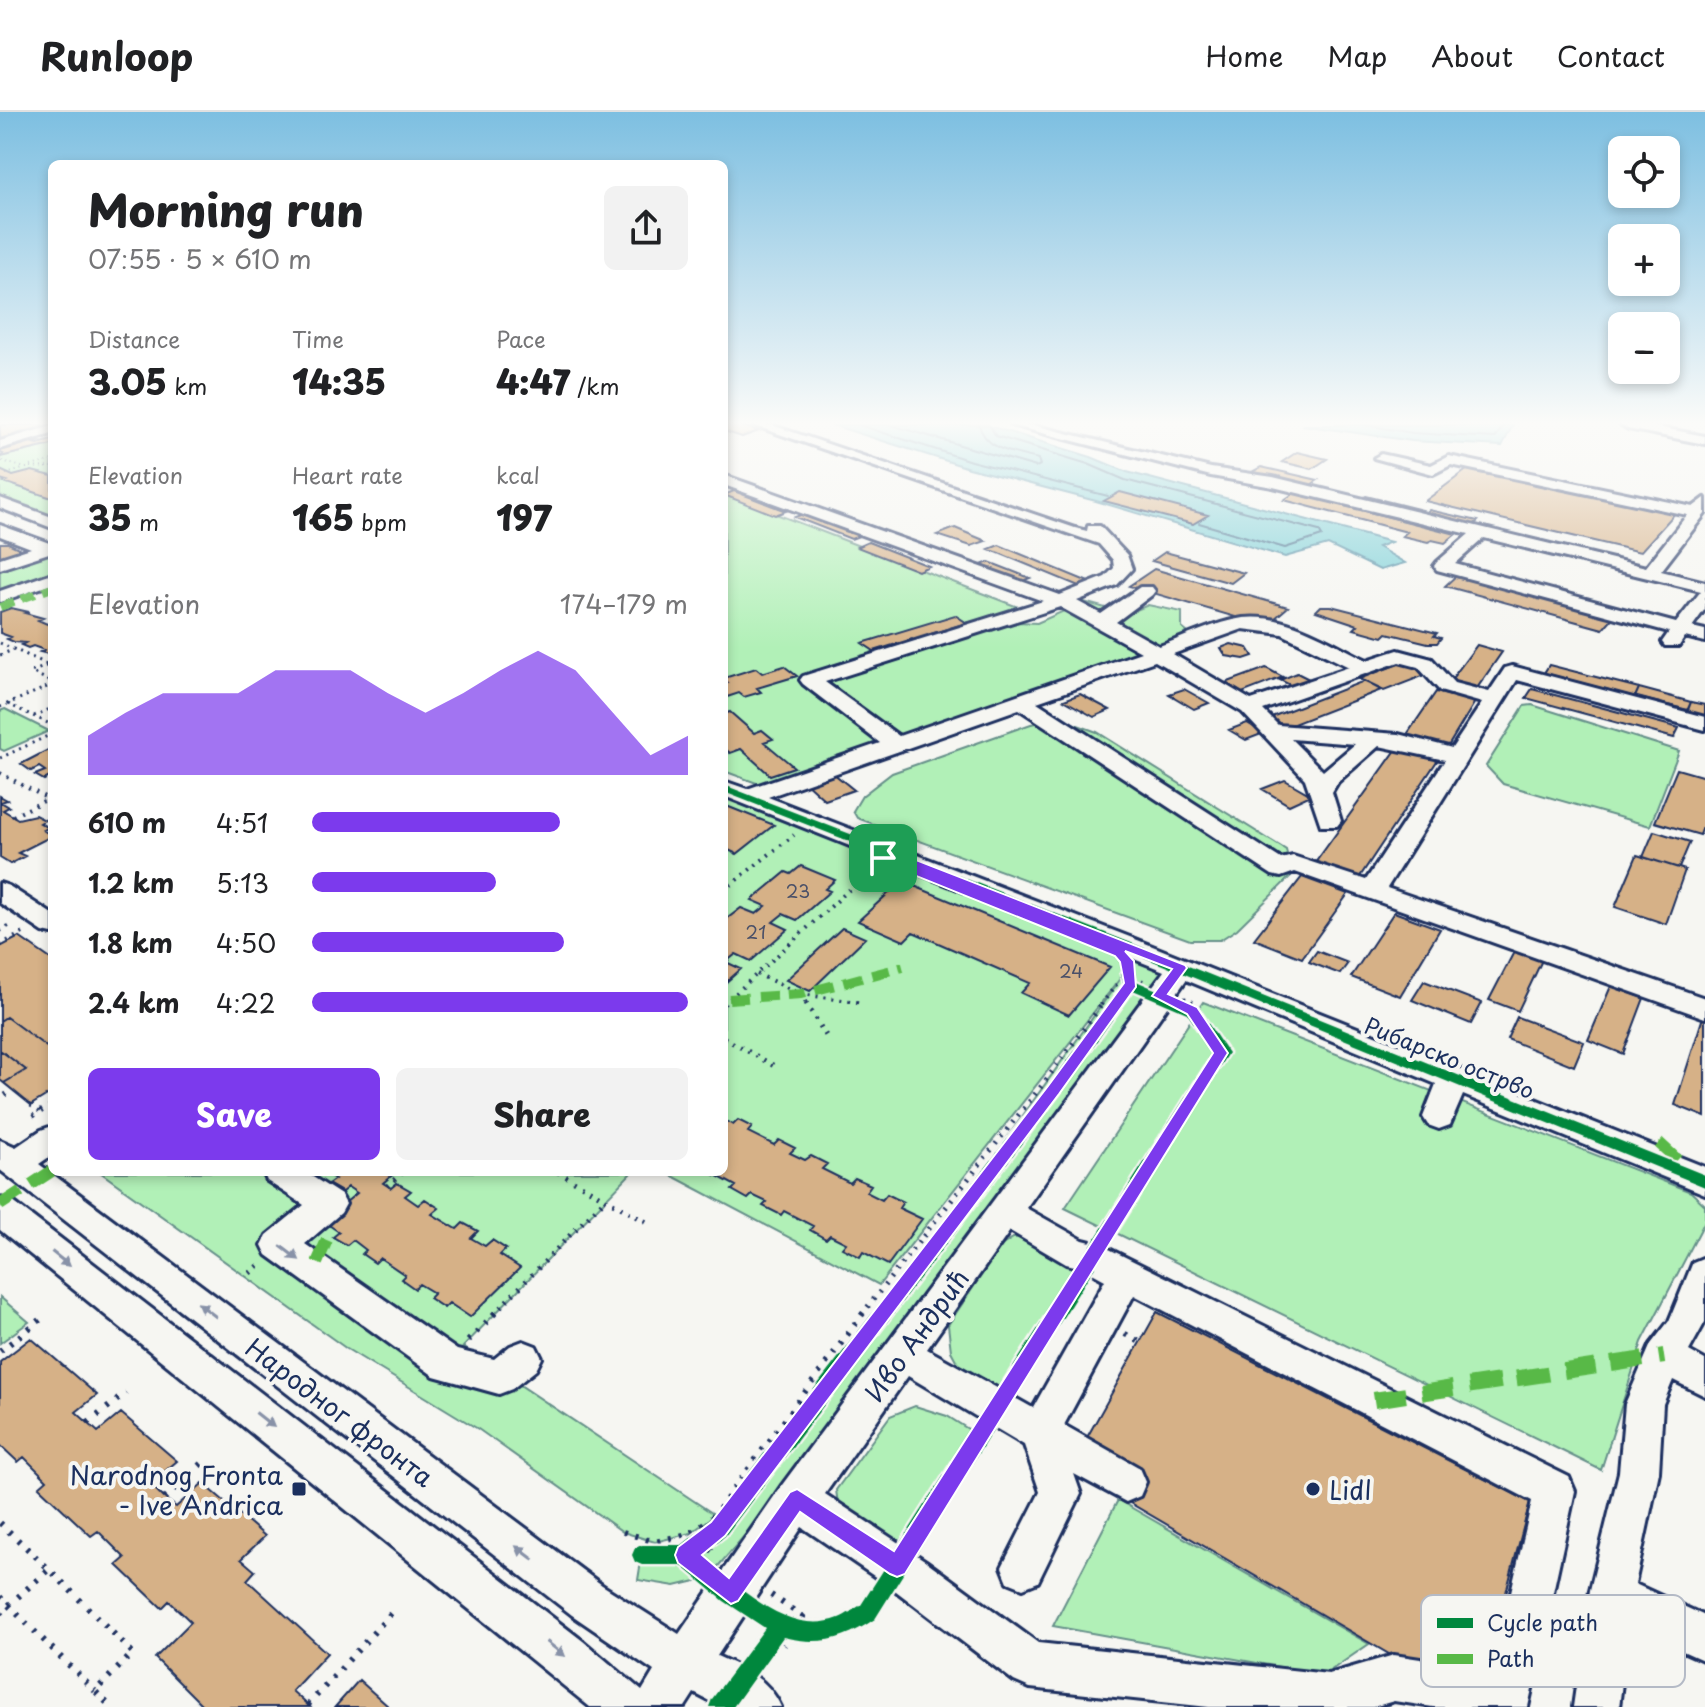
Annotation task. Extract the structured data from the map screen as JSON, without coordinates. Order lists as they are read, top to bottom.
{
  "streets": {
    "street": ["Рибарско острво", "Иво Андрић", "Народног фронта"]
  },
  "crossings": [
    ["Рибарско острво", "Иво Андрић"],
    ["Иво Андрић", "Народног фронта"]
  ],
  "places": {
    "transit": ["Narodnog Fronta - Ive Andrica"],
    "other": ["Lidl"]
  },
  "house_numbers": ["23", "21", "24"],
  "legend": ["Cycle path", "Path"],
  "page": {
    "header": "Runloop",
    "nav": [
      "Home",
      "Map",
      "About",
      "Contact"
    ],
    "map_buttons": ["+", "−"],
    "heading": ["Morning run", "07:55 · 5 × 610 m"],
    "stats": [
      ["Distance", "3.05 km"],
      ["Time", "14:35"],
      ["Pace", "4:47 /km"],
      ["Elevation", "35 m"],
      ["Heart rate", "165 bpm"],
      ["kcal", "197"]
    ],
    "chart": ["Elevation", "174–179 m"],
    "list": [
      {
        "name": "610 m",
        "note": "4:51"
      },
      {
        "name": "1.2 km",
        "note": "5:13"
      },
      {
        "name": "1.8 km",
        "note": "4:50"
      },
      {
        "name": "2.4 km",
        "note": "4:22"
      }
    ],
    "buttons": ["Save", "Share"]
  }
}
